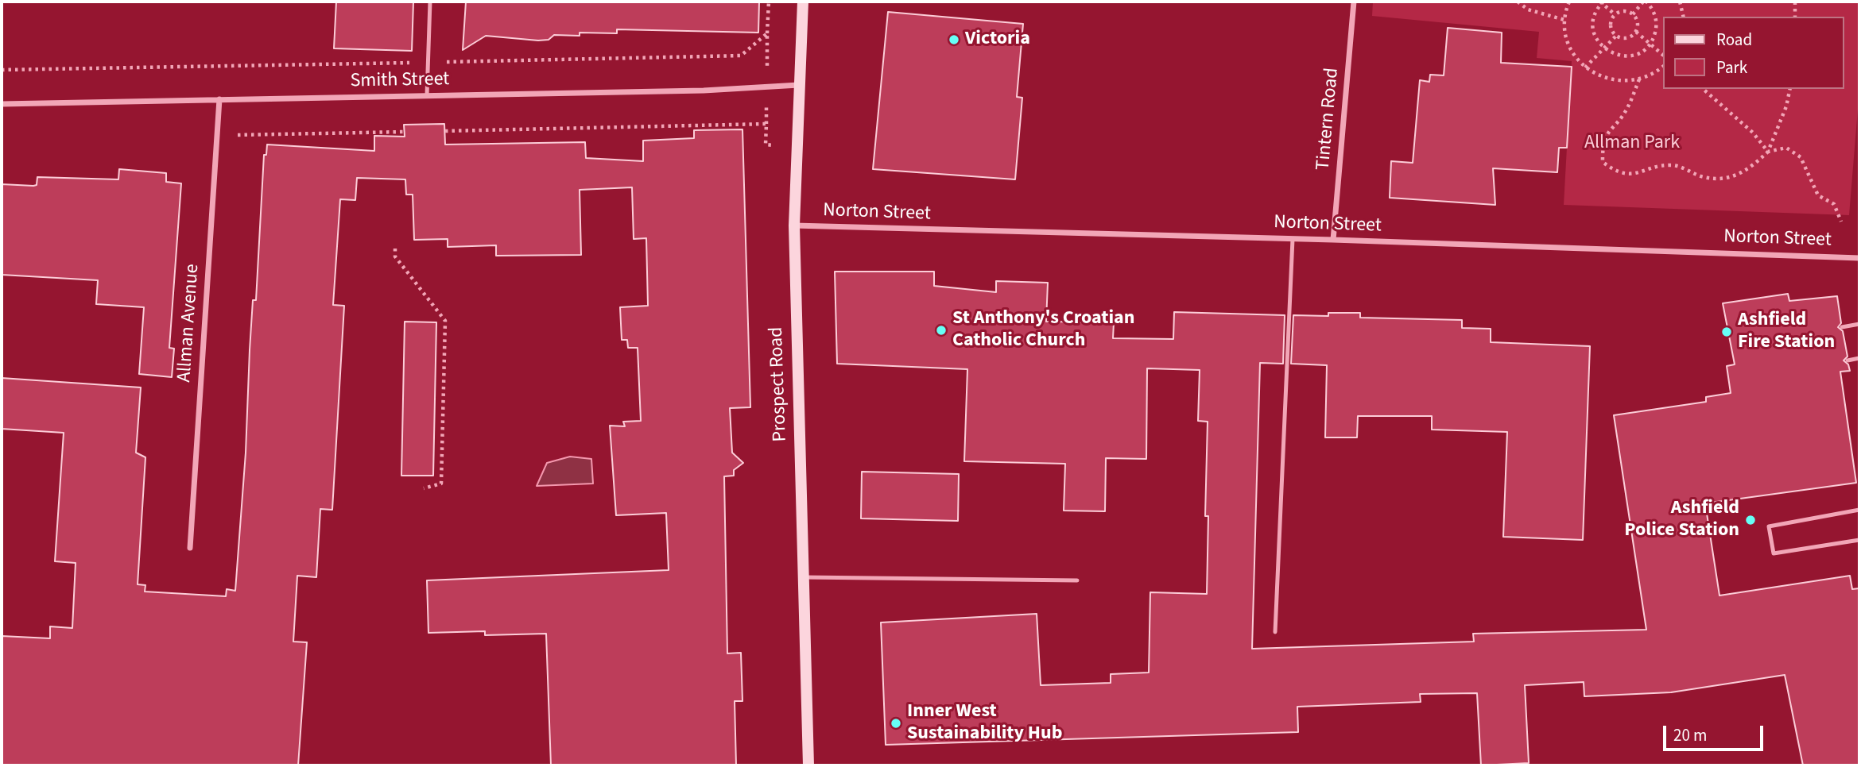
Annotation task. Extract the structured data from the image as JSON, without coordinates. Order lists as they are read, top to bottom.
{
  "streets": {
    "street": [
      "Smith Street",
      "Tintern Road",
      "Norton Street",
      "Allman Avenue",
      "Prospect Road"
    ]
  },
  "crossings": [
    ["Smith Street", "Allman Avenue"],
    ["Smith Street", "Prospect Road"],
    ["Tintern Road", "Norton Street"],
    ["Norton Street", "Prospect Road"]
  ],
  "parks": ["Allman Park"],
  "places": [
    "Victoria",
    "St Anthony's Croatian Catholic Church",
    "Ashfield Fire Station",
    "Ashfield Police Station",
    "Inner West Sustainability Hub"
  ],
  "legend": ["Road", "Park"],
  "scale_bar": "20 m"
}
